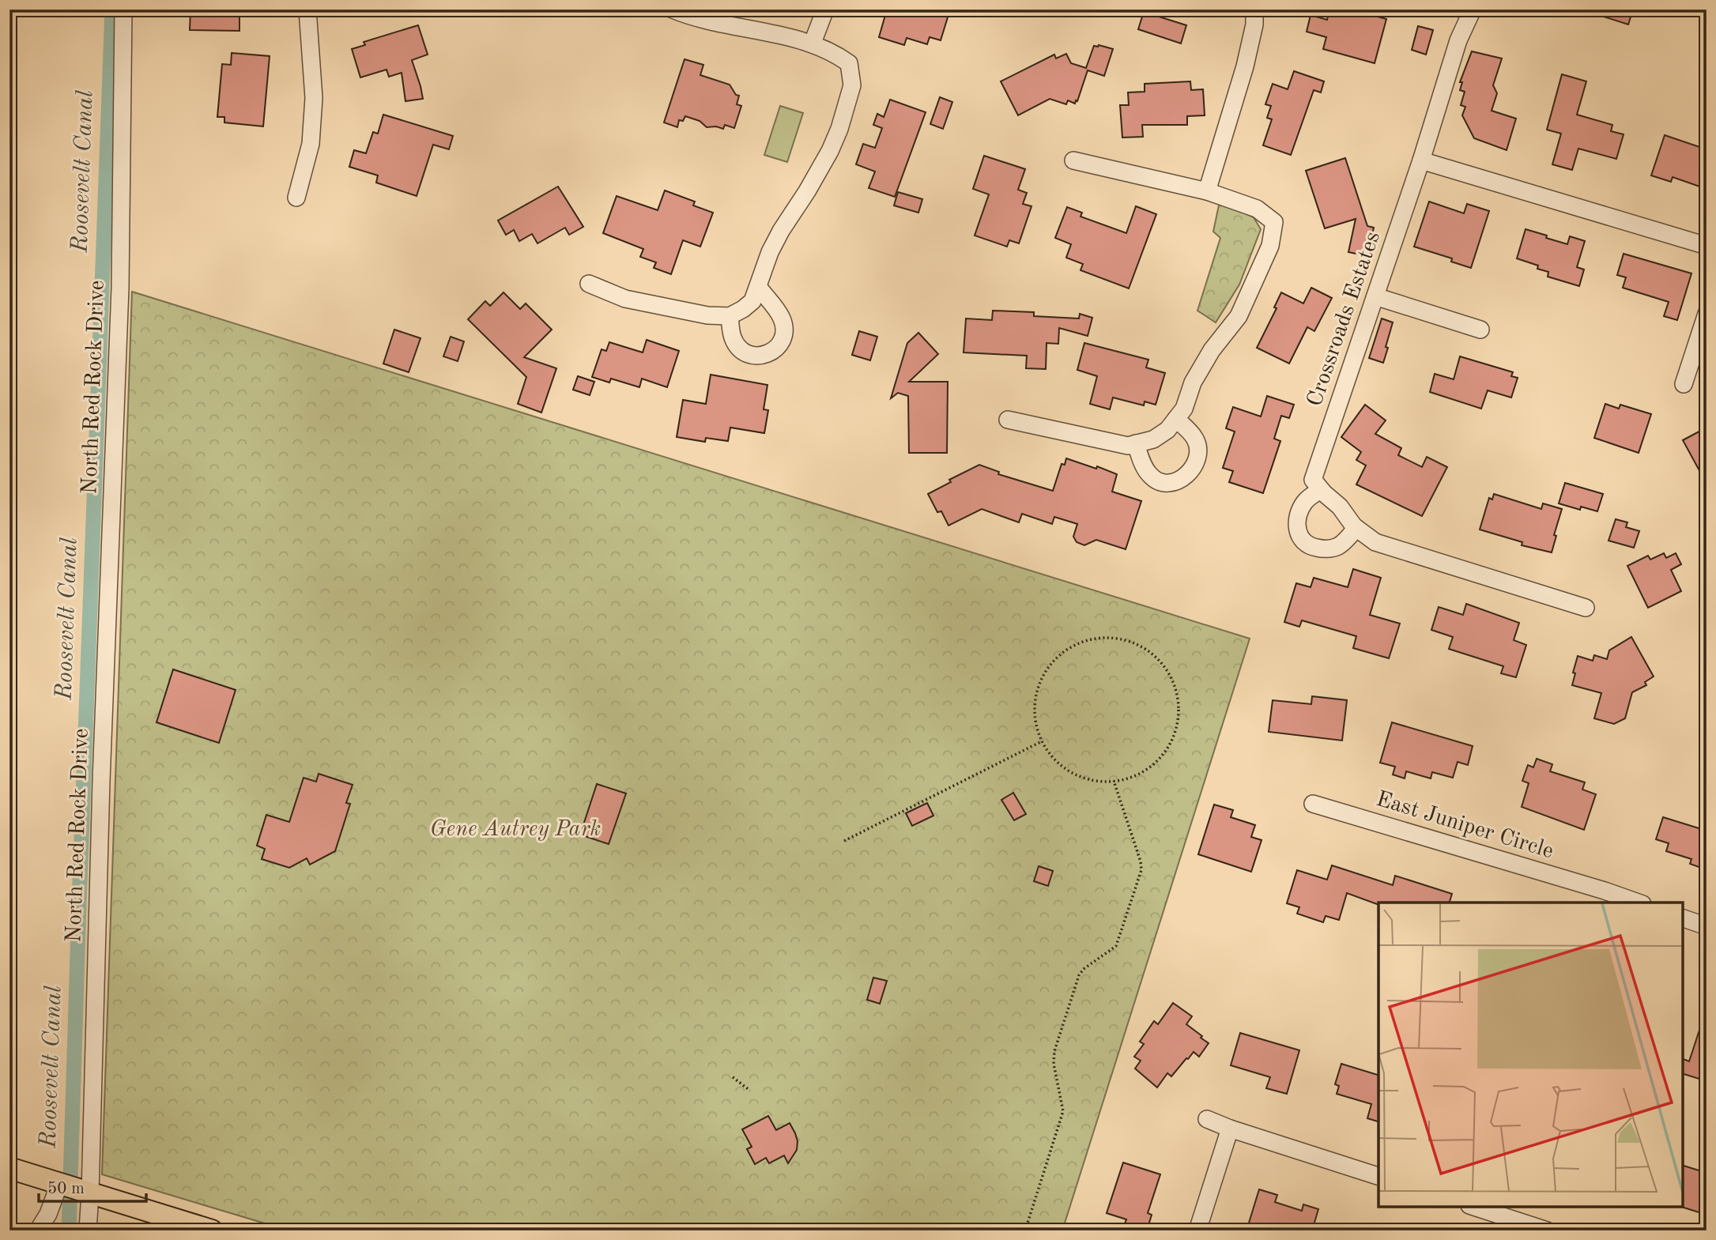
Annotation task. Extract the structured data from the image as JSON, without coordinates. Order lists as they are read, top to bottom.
{
  "streets": {
    "street": ["Crossroads Estates", "North Red Rock Drive", "East Juniper Circle"]
  },
  "water": ["Roosevelt Canal"],
  "parks": ["Gene Autrey Park"],
  "scale_bar": "50 m"
}
